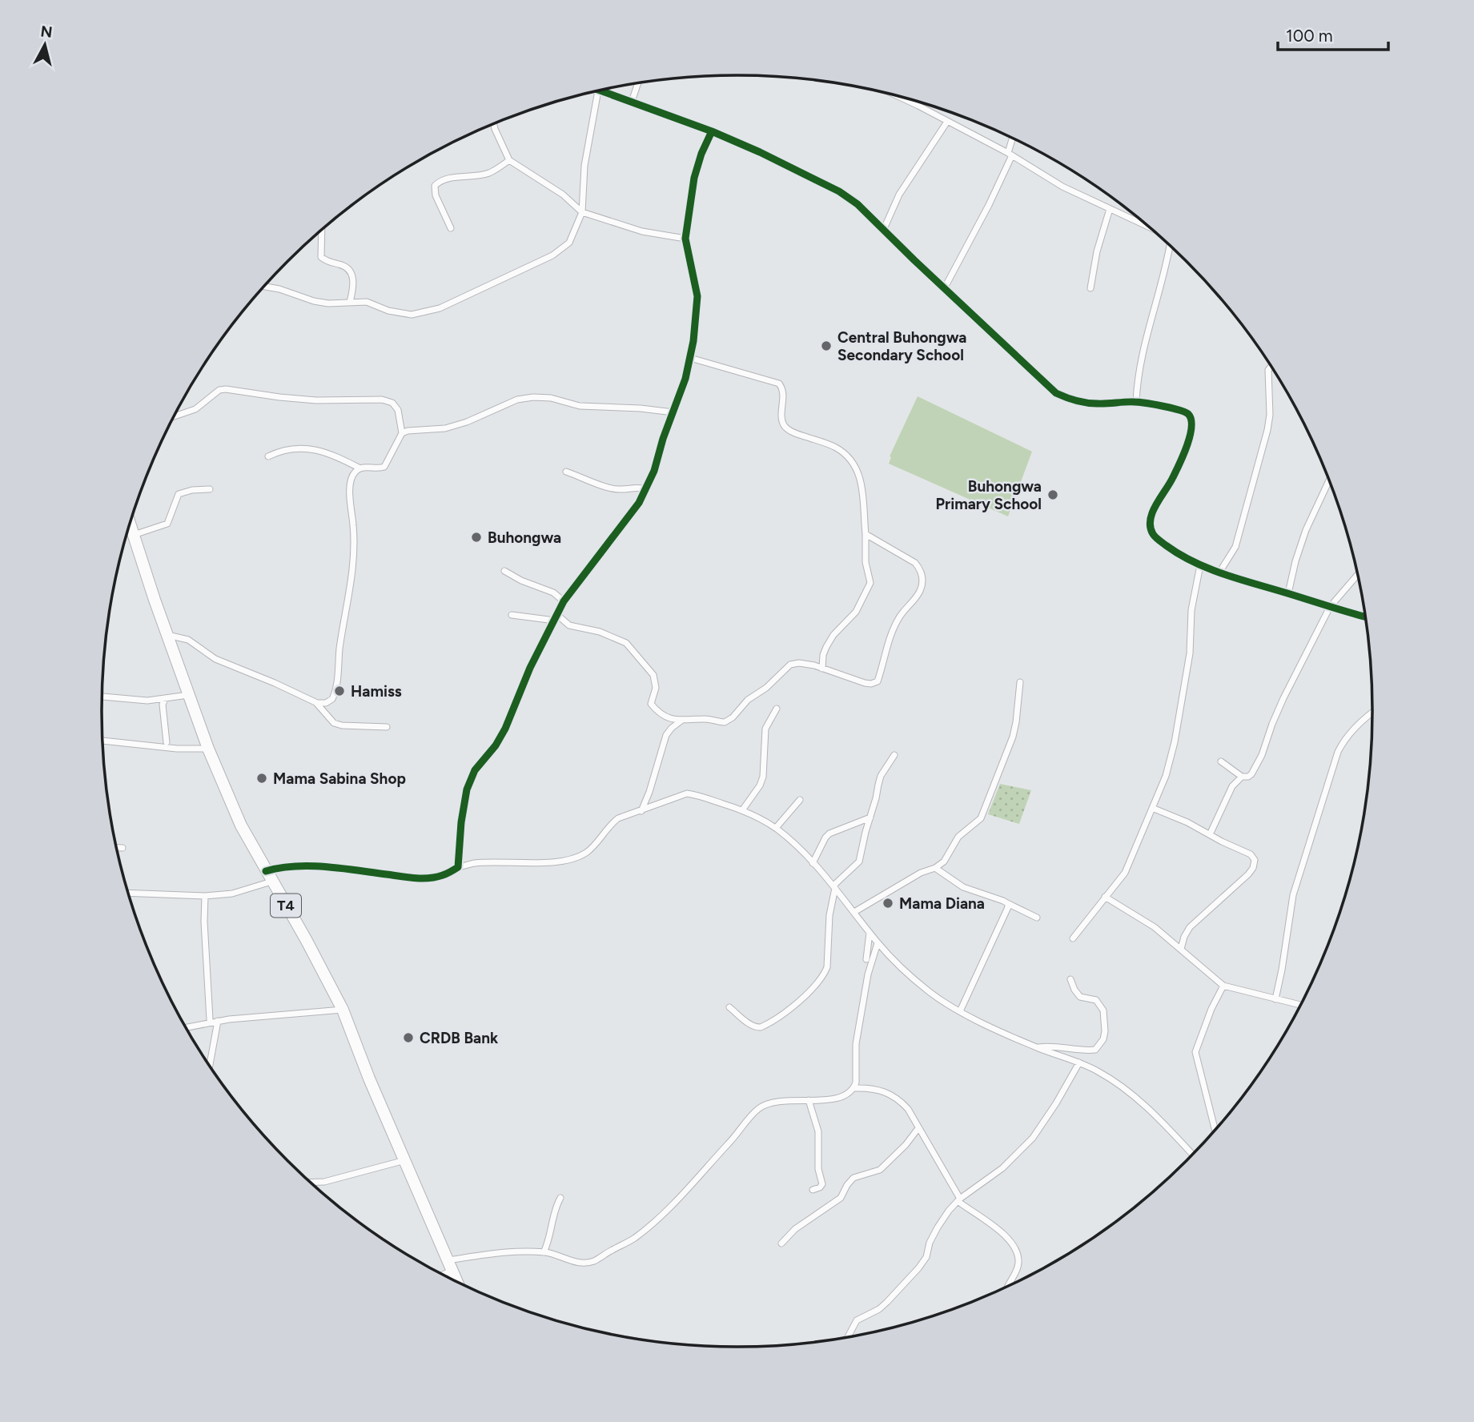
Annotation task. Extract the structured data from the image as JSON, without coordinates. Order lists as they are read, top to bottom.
{
  "streets": {
    "highway": ["T4"]
  },
  "places": [
    "Central Buhongwa Secondary School",
    "Buhongwa Primary School",
    "Buhongwa",
    "Hamiss",
    "Mama Sabina Shop",
    "Mama Diana",
    "CRDB Bank"
  ],
  "scale_bar": "100 m",
  "north": "top"
}
